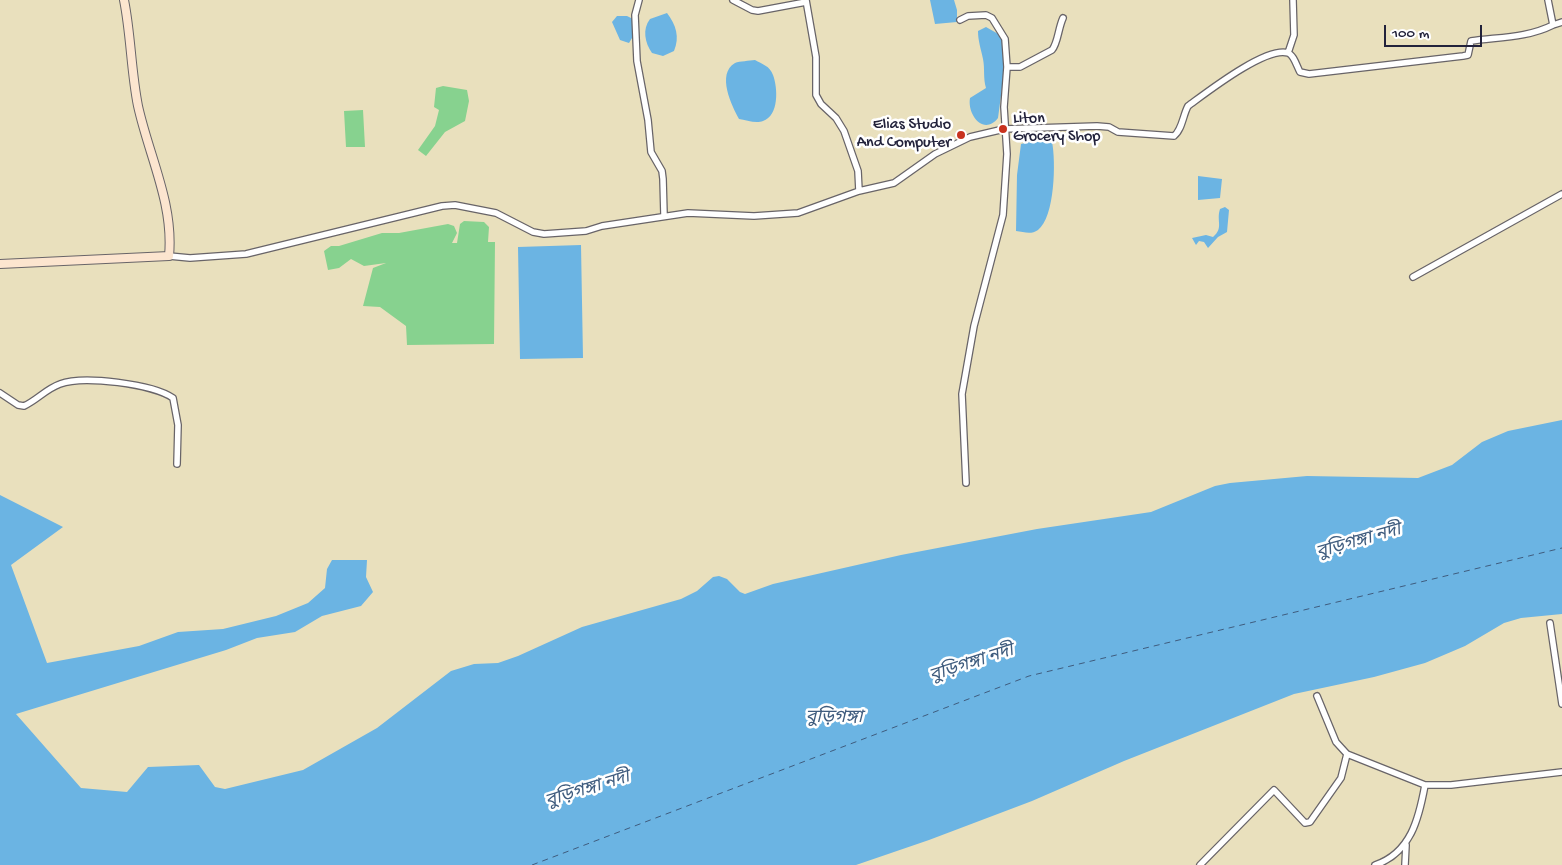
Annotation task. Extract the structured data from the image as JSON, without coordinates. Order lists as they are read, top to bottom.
{
  "water": ["বুড়িগঙ্গা নদী", "বুড়িগঙ্গা"],
  "places": ["Liton Grocery Shop", "Elias Studio And Computer"],
  "scale_bar": "100 m"
}
